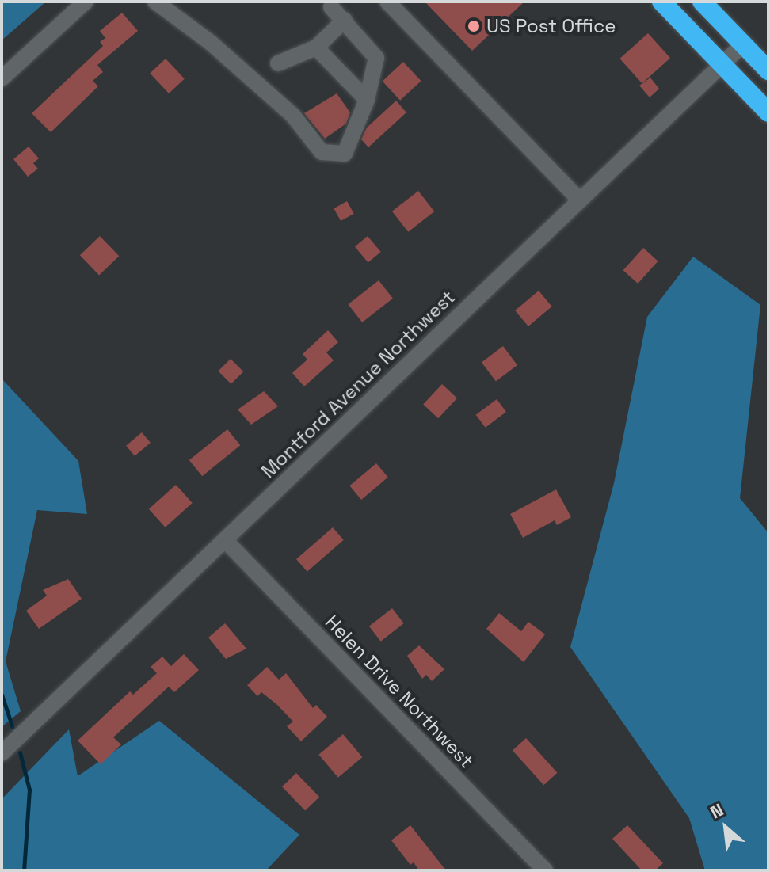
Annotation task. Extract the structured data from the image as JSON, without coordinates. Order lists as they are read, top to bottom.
{
  "streets": {
    "street": ["Montford Avenue Northwest", "Helen Drive Northwest"]
  },
  "crossings": [
    ["Montford Avenue Northwest", "Helen Drive Northwest"]
  ],
  "places": ["US Post Office"],
  "north": "top left"
}
